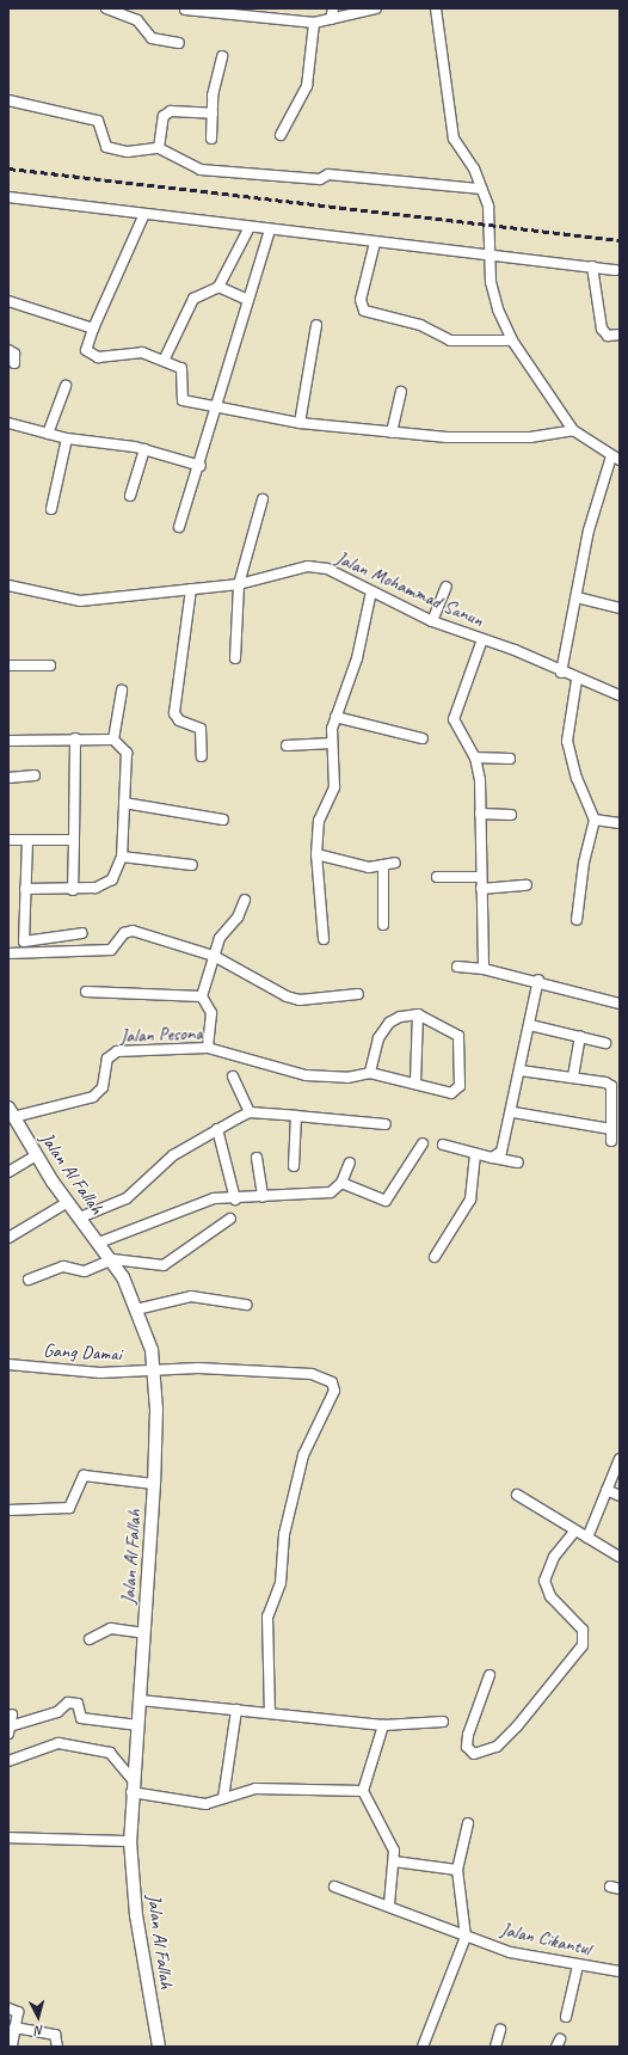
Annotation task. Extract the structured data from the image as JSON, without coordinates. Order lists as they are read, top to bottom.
{
  "streets": {
    "street": [
      "Jalan Mohammad Sanun",
      "Jalan Pesona",
      "Jalan Al Fallah",
      "Gang Damai",
      "Jalan Cikantul"
    ]
  },
  "crossings": [
    ["Jalan Pesona", "Jalan Al Fallah"],
    ["Jalan Al Fallah", "Gang Damai"]
  ],
  "north": "bottom"
}
